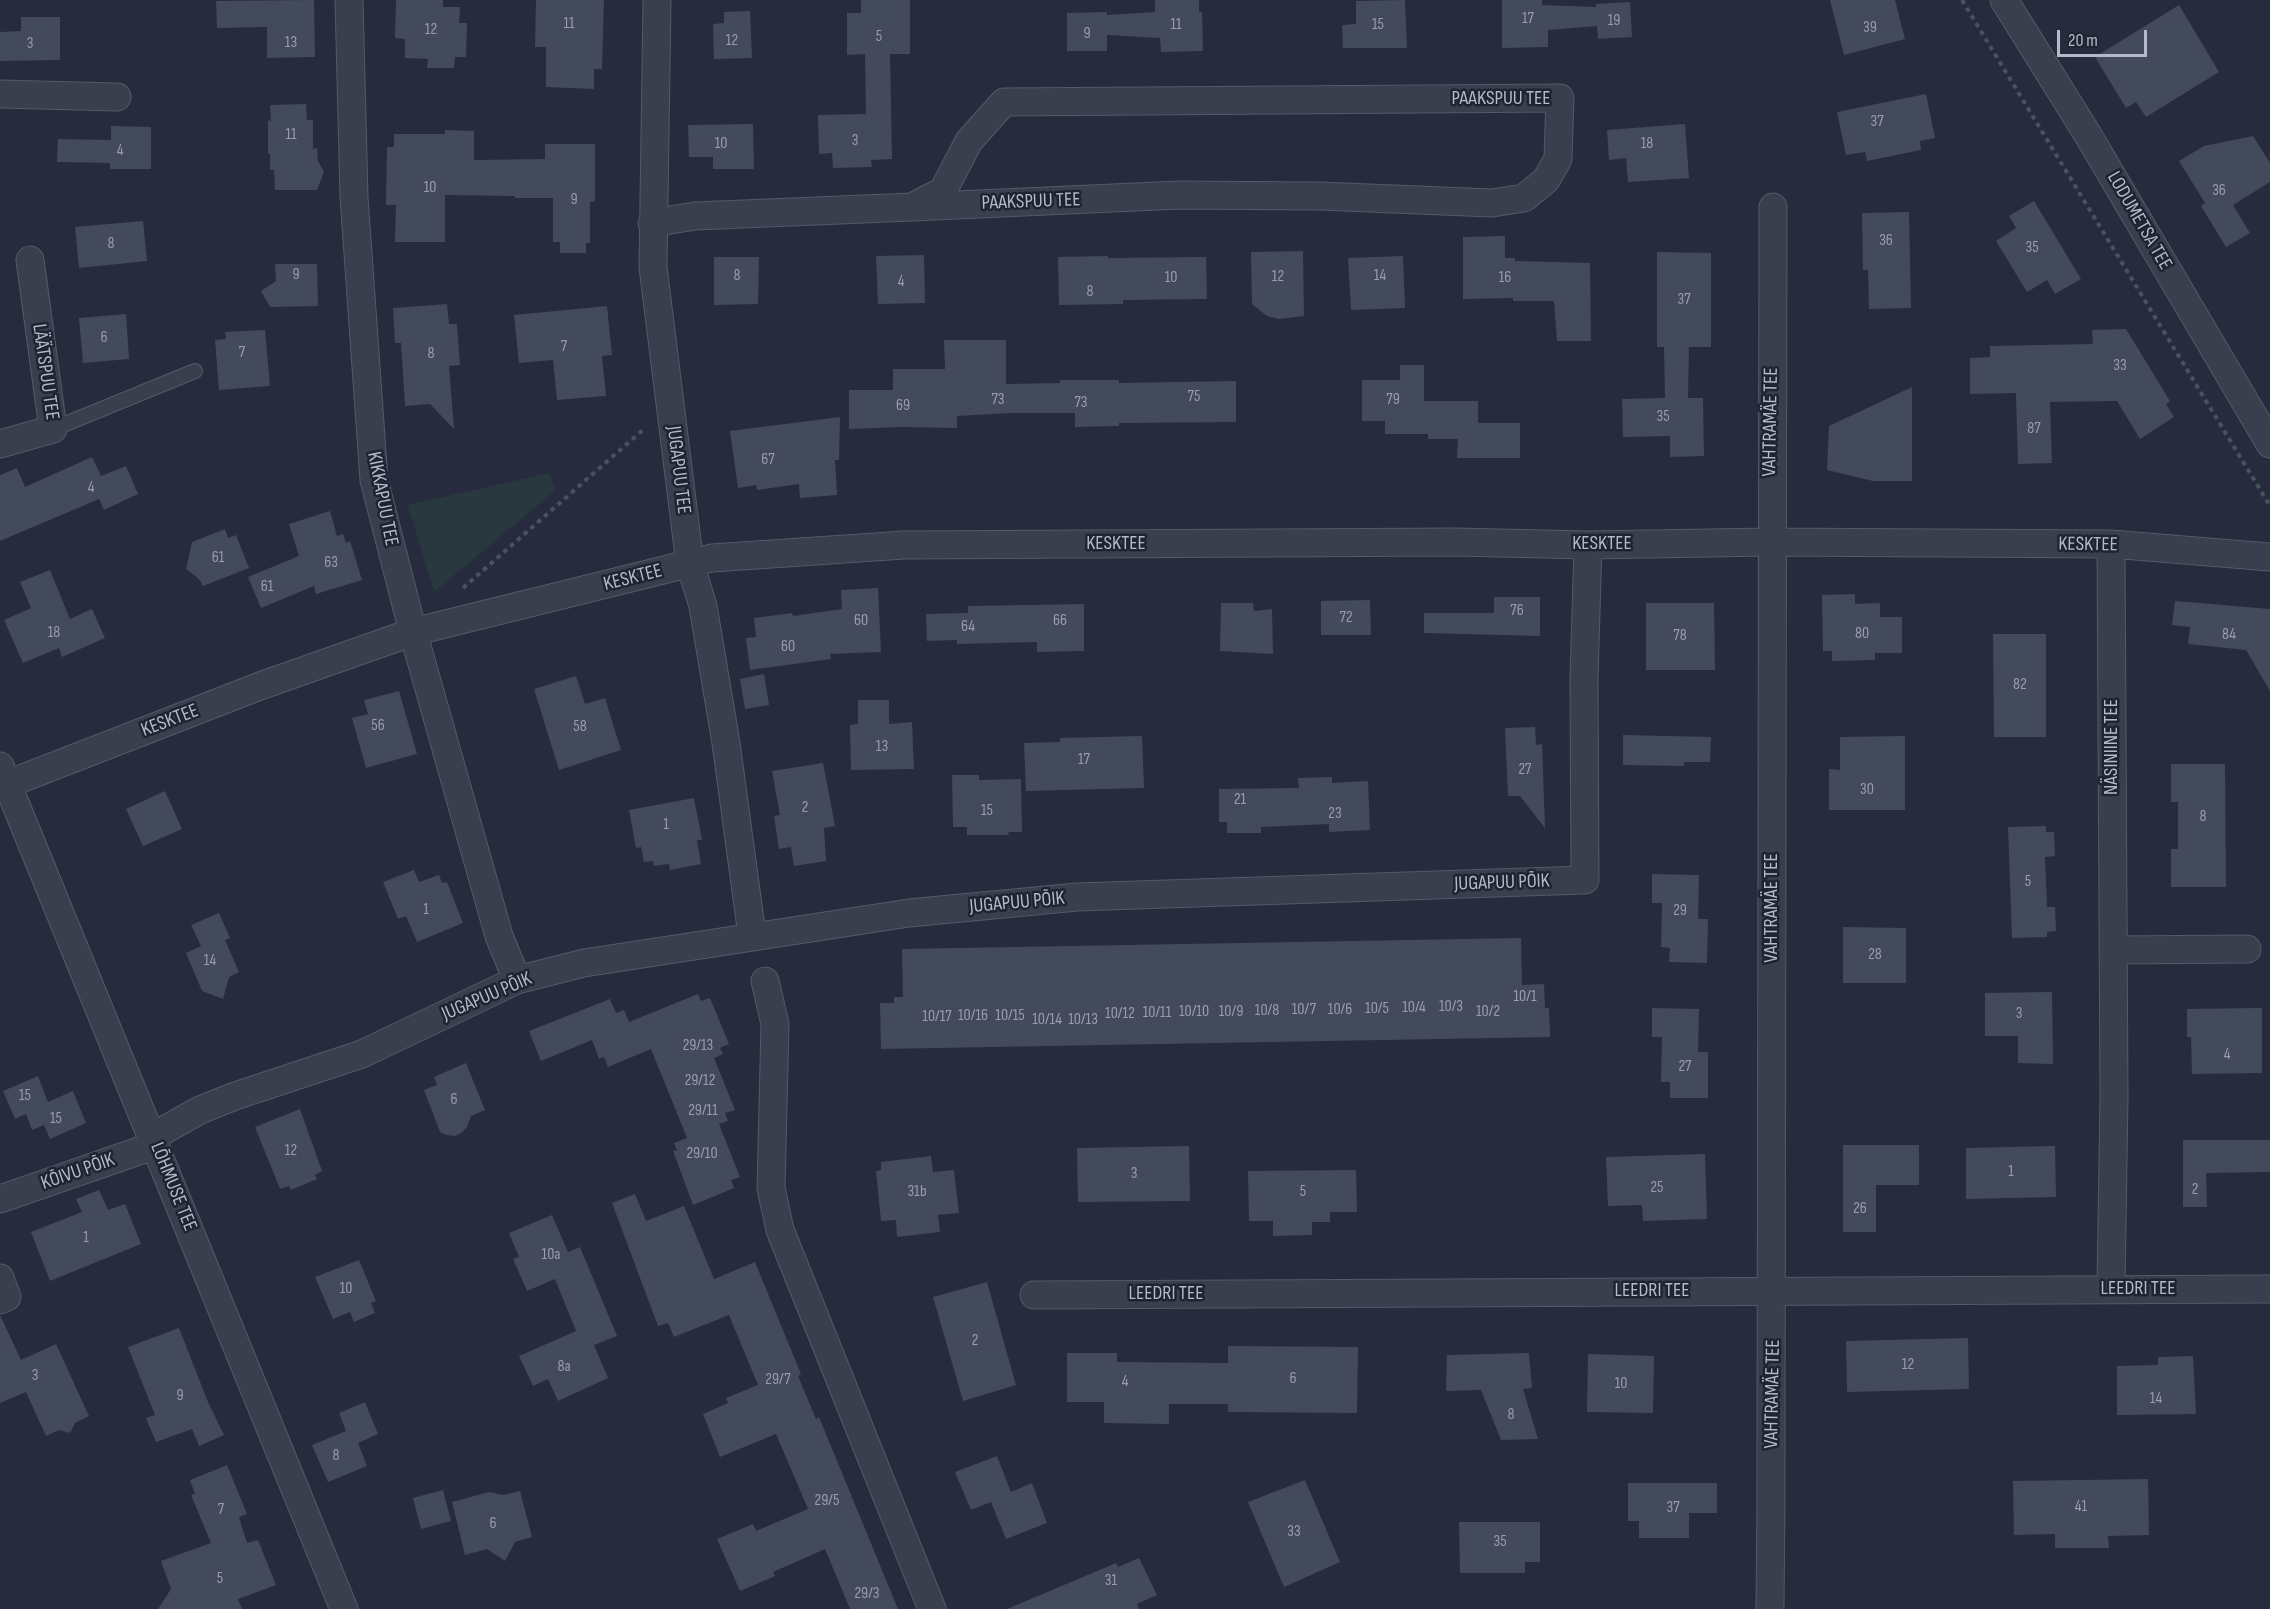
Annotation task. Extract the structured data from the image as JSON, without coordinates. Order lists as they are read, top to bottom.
{
  "streets": {
    "street": [
      "PAAKSPUU TEE",
      "LODUMETSA TEE",
      "LÄÄTSPUU TEE",
      "VAHTRAMÄE TEE",
      "JUGAPUU TEE",
      "KIKKAPUU TEE",
      "KESKTEE",
      "NÄSINIINE TEE",
      "JUGAPUU PÕIK",
      "KÕIVU PÕIK",
      "LÕHMUSE TEE",
      "LEEDRI TEE"
    ]
  },
  "crossings": [
    ["PAAKSPUU TEE", "JUGAPUU TEE"],
    ["VAHTRAMÄE TEE", "KESKTEE"],
    ["VAHTRAMÄE TEE", "LEEDRI TEE"],
    ["JUGAPUU TEE", "KESKTEE"],
    ["JUGAPUU TEE", "JUGAPUU PÕIK"],
    ["KIKKAPUU TEE", "KESKTEE"],
    ["KIKKAPUU TEE", "JUGAPUU PÕIK"],
    ["KESKTEE", "NÄSINIINE TEE"],
    ["KESKTEE", "JUGAPUU PÕIK"],
    ["KESKTEE", "LÕHMUSE TEE"],
    ["NÄSINIINE TEE", "LEEDRI TEE"],
    ["JUGAPUU PÕIK", "KÕIVU PÕIK"],
    ["JUGAPUU PÕIK", "LÕHMUSE TEE"],
    ["KÕIVU PÕIK", "LÕHMUSE TEE"]
  ],
  "house_numbers": [
    "17",
    "19",
    "11",
    "11",
    "15",
    "39",
    "12",
    "9",
    "5",
    "12",
    "13",
    "3",
    "37",
    "11",
    "3",
    "10",
    "18",
    "4",
    "10",
    "36",
    "9",
    "36",
    "8",
    "35",
    "9",
    "8",
    "14",
    "12",
    "10",
    "16",
    "4",
    "8",
    "37",
    "6",
    "7",
    "7",
    "8",
    "33",
    "75",
    "73",
    "79",
    "73",
    "69",
    "35",
    "87",
    "67",
    "4",
    "61",
    "63",
    "61",
    "76",
    "72",
    "60",
    "66",
    "64",
    "18",
    "80",
    "84",
    "78",
    "60",
    "82",
    "56",
    "58",
    "13",
    "17",
    "27",
    "30",
    "21",
    "2",
    "15",
    "23",
    "8",
    "1",
    "5",
    "1",
    "29",
    "28",
    "14",
    "10/1",
    "10/3",
    "10/4",
    "10/5",
    "10/7",
    "10/6",
    "10/8",
    "10/10",
    "10/9",
    "10/2",
    "10/11",
    "10/12",
    "3",
    "10/16",
    "10/15",
    "10/17",
    "10/14",
    "10/13",
    "29/13",
    "4",
    "27",
    "29/12",
    "15",
    "6",
    "29/11",
    "15",
    "12",
    "29/10",
    "1",
    "3",
    "25",
    "2",
    "31b",
    "5",
    "26",
    "1",
    "10a",
    "10",
    "2",
    "12",
    "8a",
    "3",
    "6",
    "29/7",
    "4",
    "10",
    "9",
    "14",
    "8",
    "8",
    "29/5",
    "41",
    "37",
    "7",
    "6",
    "33",
    "35",
    "5",
    "31",
    "29/3"
  ],
  "scale_bar": "20 m"
}
